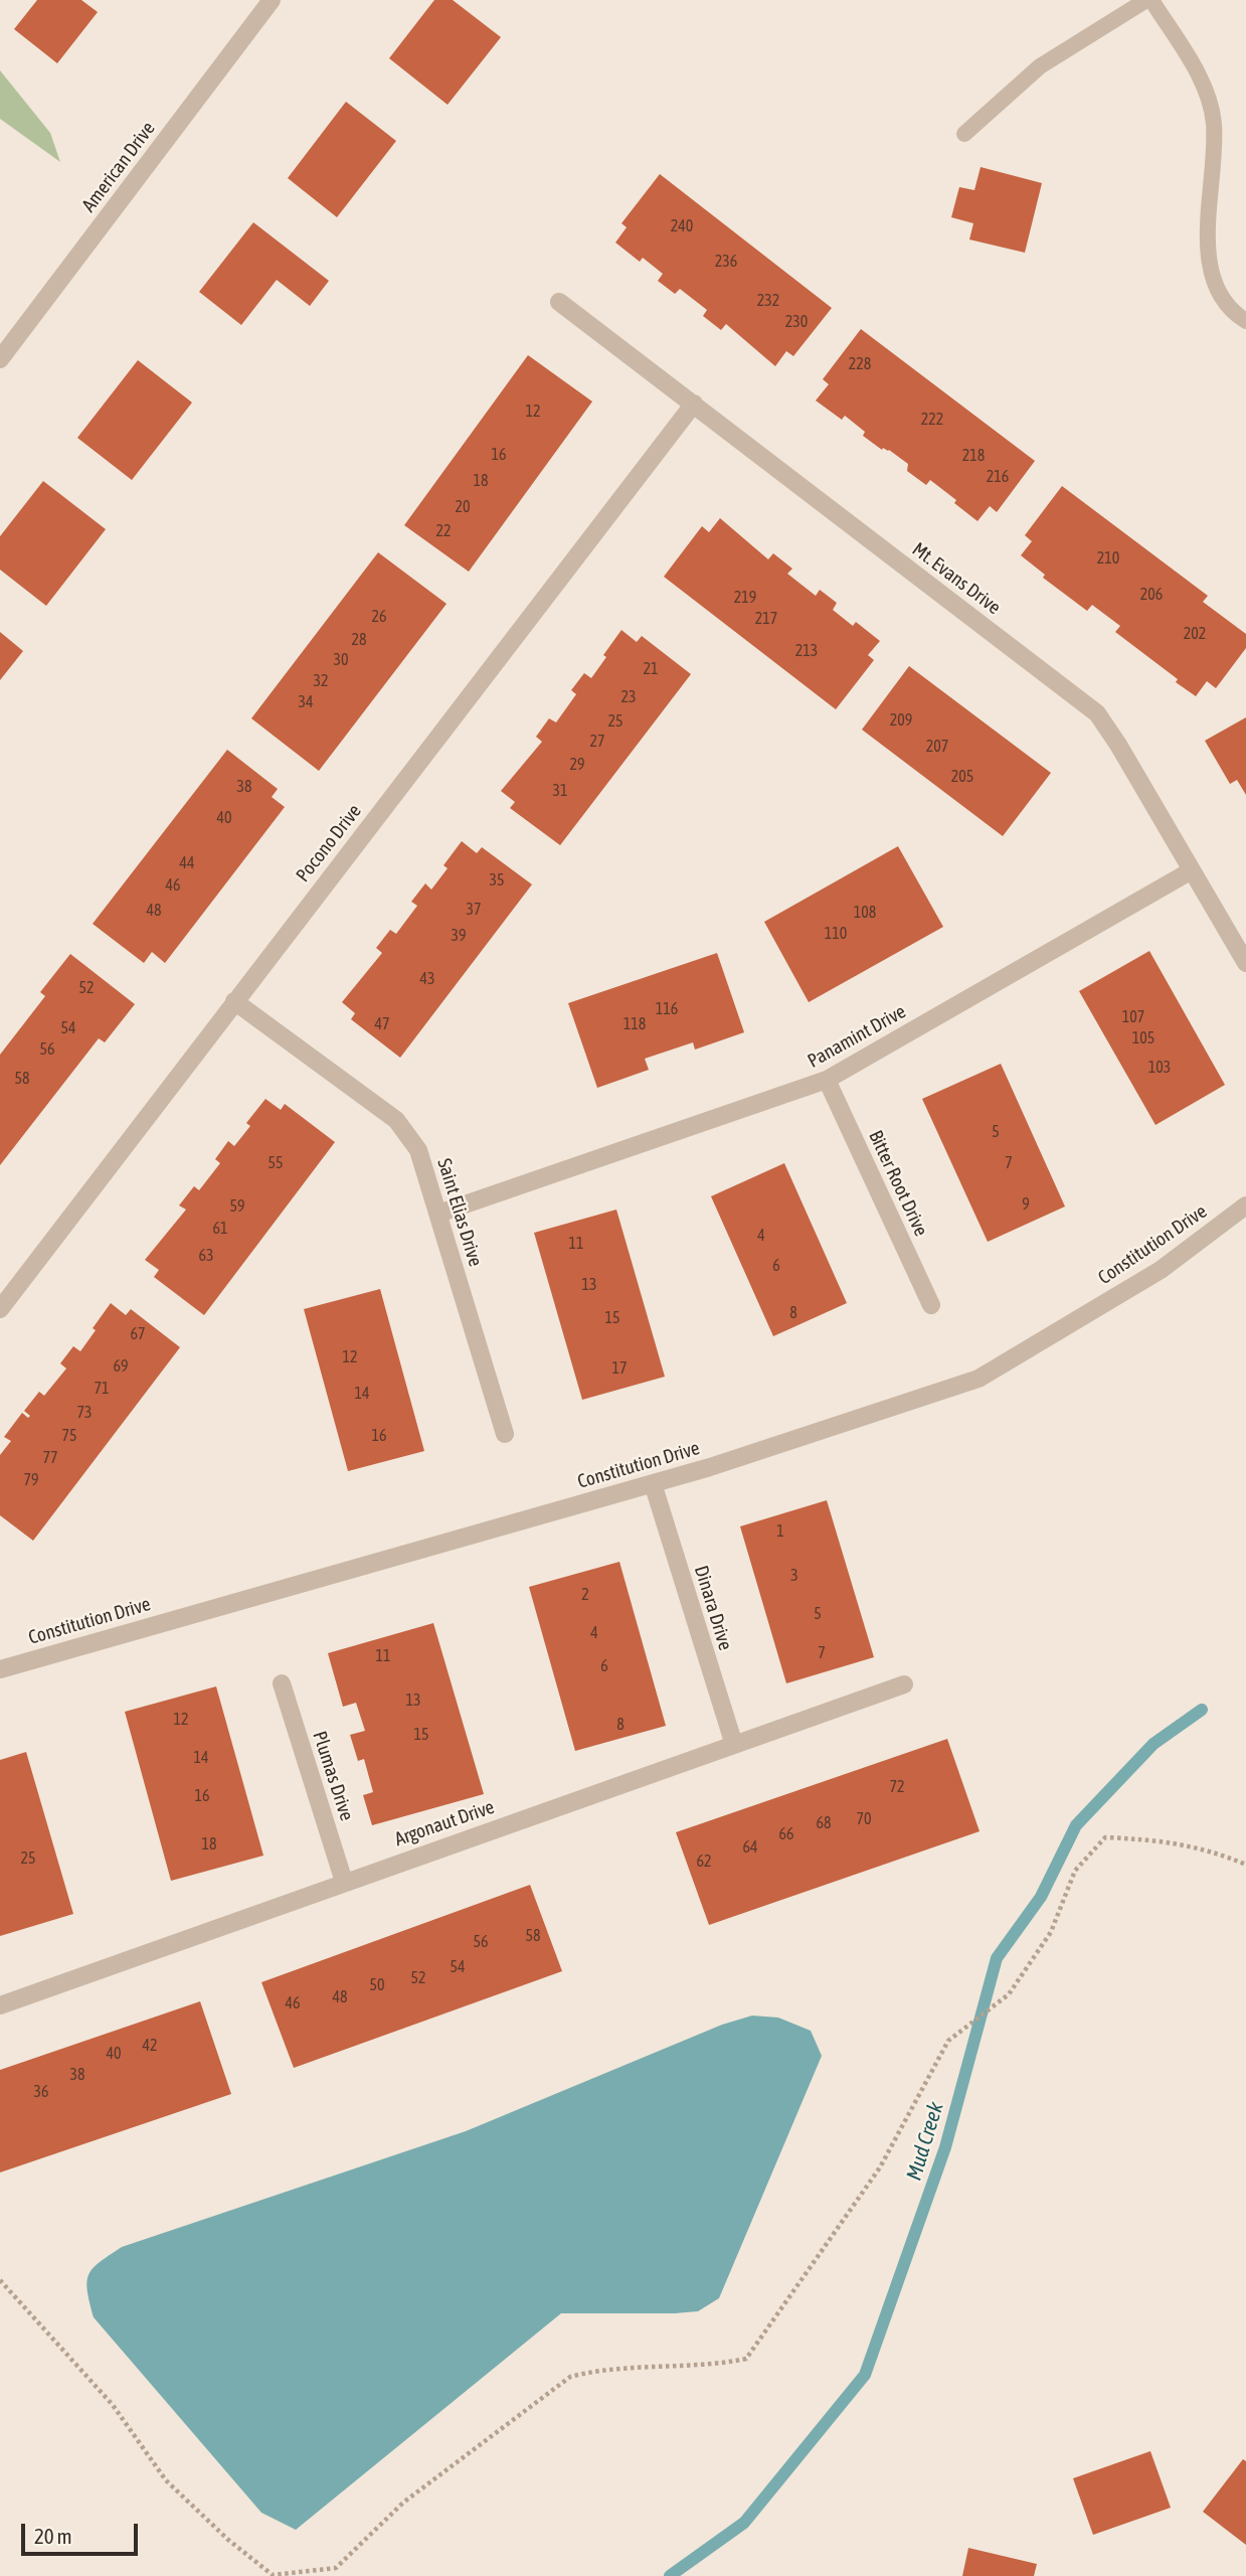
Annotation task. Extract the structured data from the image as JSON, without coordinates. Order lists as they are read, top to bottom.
{
  "streets": {
    "street": [
      "American Drive",
      "Mt. Evans Drive",
      "Pocono Drive",
      "Panamint Drive",
      "Bitter Root Drive",
      "Saint Elias Drive",
      "Constitution Drive",
      "Dinara Drive",
      "Plumas Drive",
      "Argonaut Drive"
    ]
  },
  "crossings": [
    ["Mt. Evans Drive", "Pocono Drive"],
    ["Mt. Evans Drive", "Panamint Drive"],
    ["Pocono Drive", "Saint Elias Drive"],
    ["Panamint Drive", "Bitter Root Drive"],
    ["Panamint Drive", "Saint Elias Drive"],
    ["Constitution Drive", "Dinara Drive"],
    ["Dinara Drive", "Argonaut Drive"],
    ["Plumas Drive", "Argonaut Drive"]
  ],
  "water": ["Mud Creek"],
  "house_numbers": [
    "240",
    "236",
    "232",
    "230",
    "228",
    "12",
    "222",
    "16",
    "218",
    "216",
    "18",
    "20",
    "22",
    "210",
    "206",
    "219",
    "26",
    "217",
    "202",
    "28",
    "213",
    "30",
    "21",
    "32",
    "23",
    "34",
    "209",
    "25",
    "27",
    "207",
    "29",
    "205",
    "38",
    "31",
    "40",
    "44",
    "35",
    "46",
    "37",
    "48",
    "108",
    "110",
    "39",
    "43",
    "52",
    "116",
    "107",
    "47",
    "118",
    "54",
    "105",
    "56",
    "103",
    "58",
    "5",
    "55",
    "7",
    "9",
    "59",
    "61",
    "4",
    "11",
    "63",
    "6",
    "13",
    "8",
    "15",
    "67",
    "12",
    "69",
    "17",
    "71",
    "14",
    "73",
    "75",
    "16",
    "77",
    "79",
    "1",
    "3",
    "2",
    "5",
    "4",
    "7",
    "11",
    "6",
    "13",
    "12",
    "8",
    "15",
    "14",
    "72",
    "16",
    "70",
    "68",
    "66",
    "18",
    "64",
    "25",
    "62",
    "58",
    "56",
    "54",
    "52",
    "50",
    "48",
    "46",
    "42",
    "40",
    "38",
    "36"
  ],
  "scale_bar": "20 m"
}
